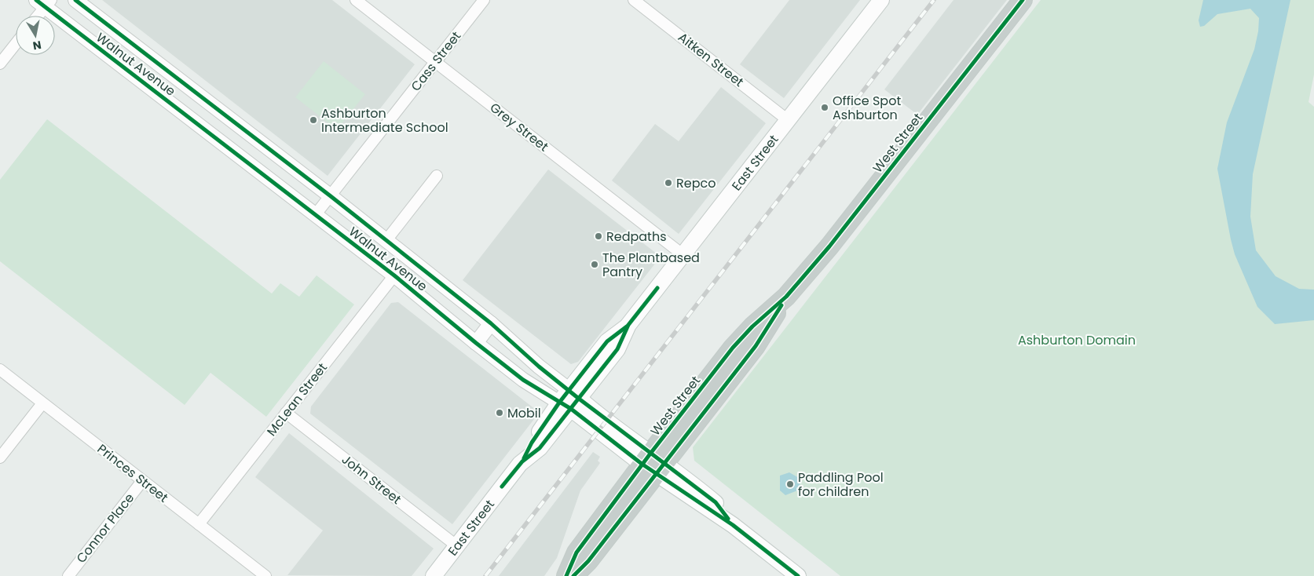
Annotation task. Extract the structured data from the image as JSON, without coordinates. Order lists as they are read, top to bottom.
{
  "streets": {
    "highway": ["West Street"],
    "main road": ["Walnut Avenue", "East Street"],
    "street": [
      "Aitken Street",
      "Cass Street",
      "Grey Street",
      "McLean Street",
      "Princes Street",
      "John Street",
      "Connor Place"
    ]
  },
  "crossings": [
    ["Aitken Street", "East Street"],
    ["Cass Street", "Walnut Avenue"],
    ["Cass Street", "Grey Street"],
    ["Walnut Avenue", "West Street"],
    ["Walnut Avenue", "East Street"],
    ["Walnut Avenue", "McLean Street"],
    ["Grey Street", "East Street"],
    ["East Street", "John Street"],
    ["McLean Street", "Princes Street"],
    ["McLean Street", "John Street"],
    ["Princes Street", "Connor Place"]
  ],
  "parks": ["Ashburton Domain"],
  "places": [
    "Office Spot Ashburton",
    "Ashburton Intermediate School",
    "Repco",
    "Redpaths",
    "The Plantbased Pantry",
    "Mobil",
    "Paddling Pool for children"
  ],
  "north": "bottom"
}
